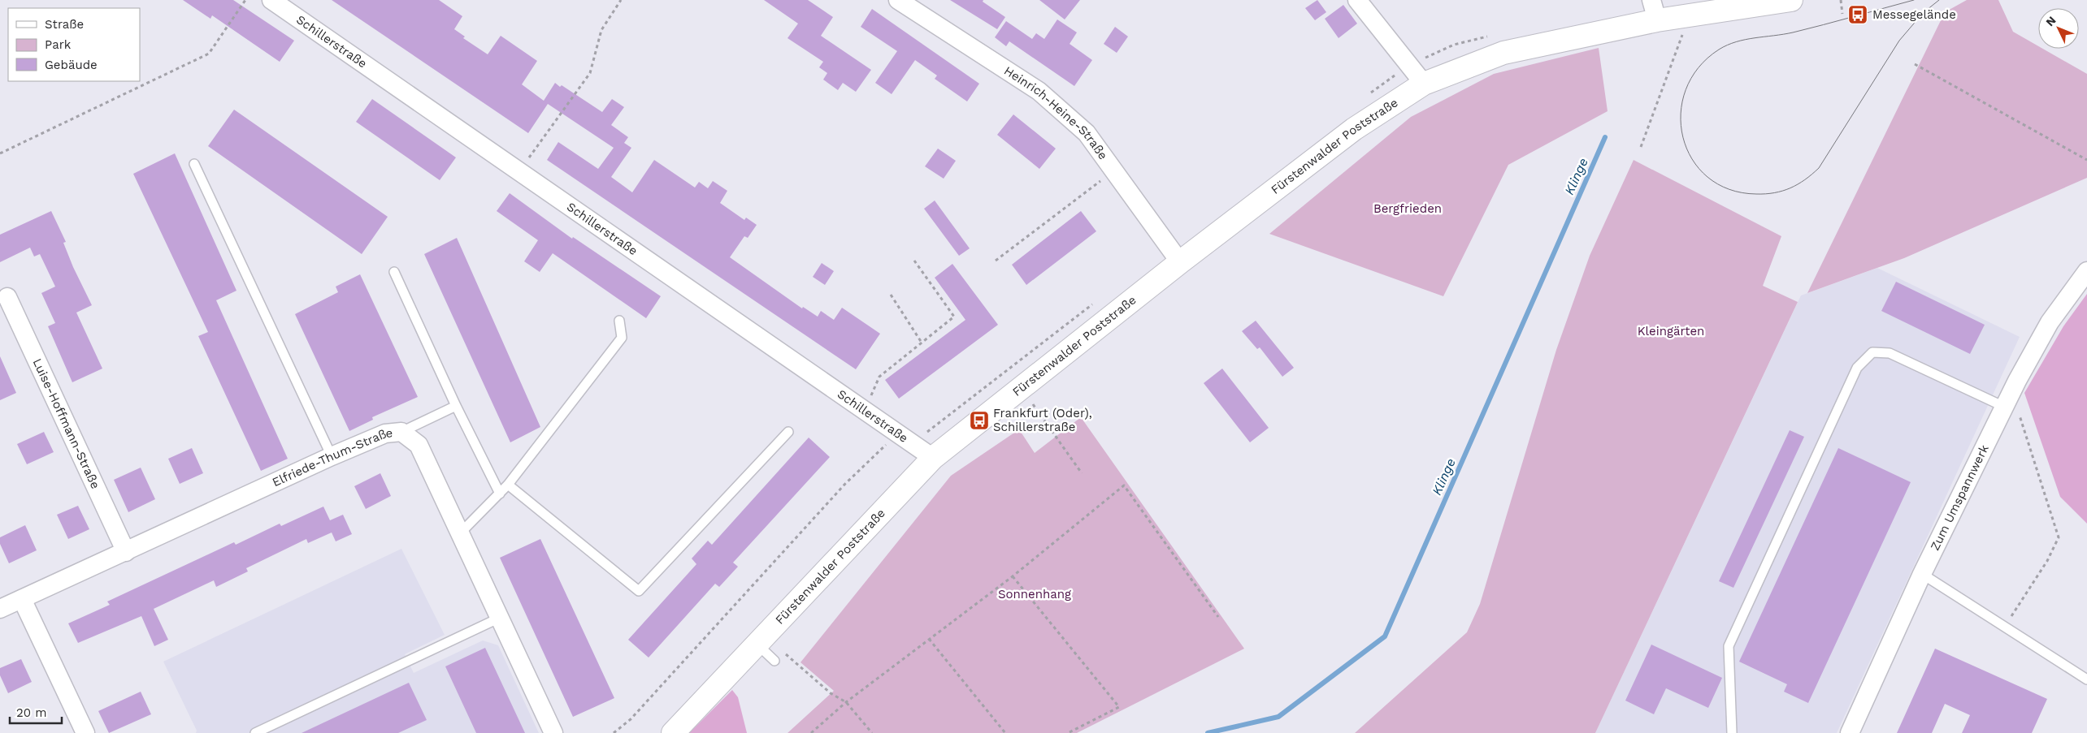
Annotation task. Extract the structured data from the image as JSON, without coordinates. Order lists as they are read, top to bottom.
{
  "streets": {
    "street": [
      "Schillerstraße",
      "Heinrich-Heine-Straße",
      "Fürstenwalder Poststraße",
      "Luise-Hoffmann-Straße",
      "Elfriede-Thum-Straße",
      "Zum Umspannwerk"
    ]
  },
  "crossings": [
    ["Schillerstraße", "Fürstenwalder Poststraße"],
    ["Heinrich-Heine-Straße", "Fürstenwalder Poststraße"],
    ["Luise-Hoffmann-Straße", "Elfriede-Thum-Straße"]
  ],
  "water": ["Klinge"],
  "parks": ["Bergfrieden", "Kleingärten", "Sonnenhang"],
  "places": {
    "bus stop": ["Messegelände", "Frankfurt (Oder), Schillerstraße"]
  },
  "legend": ["Straße", "Park", "Gebäude"],
  "scale_bar": "20 m",
  "north": "top left"
}
